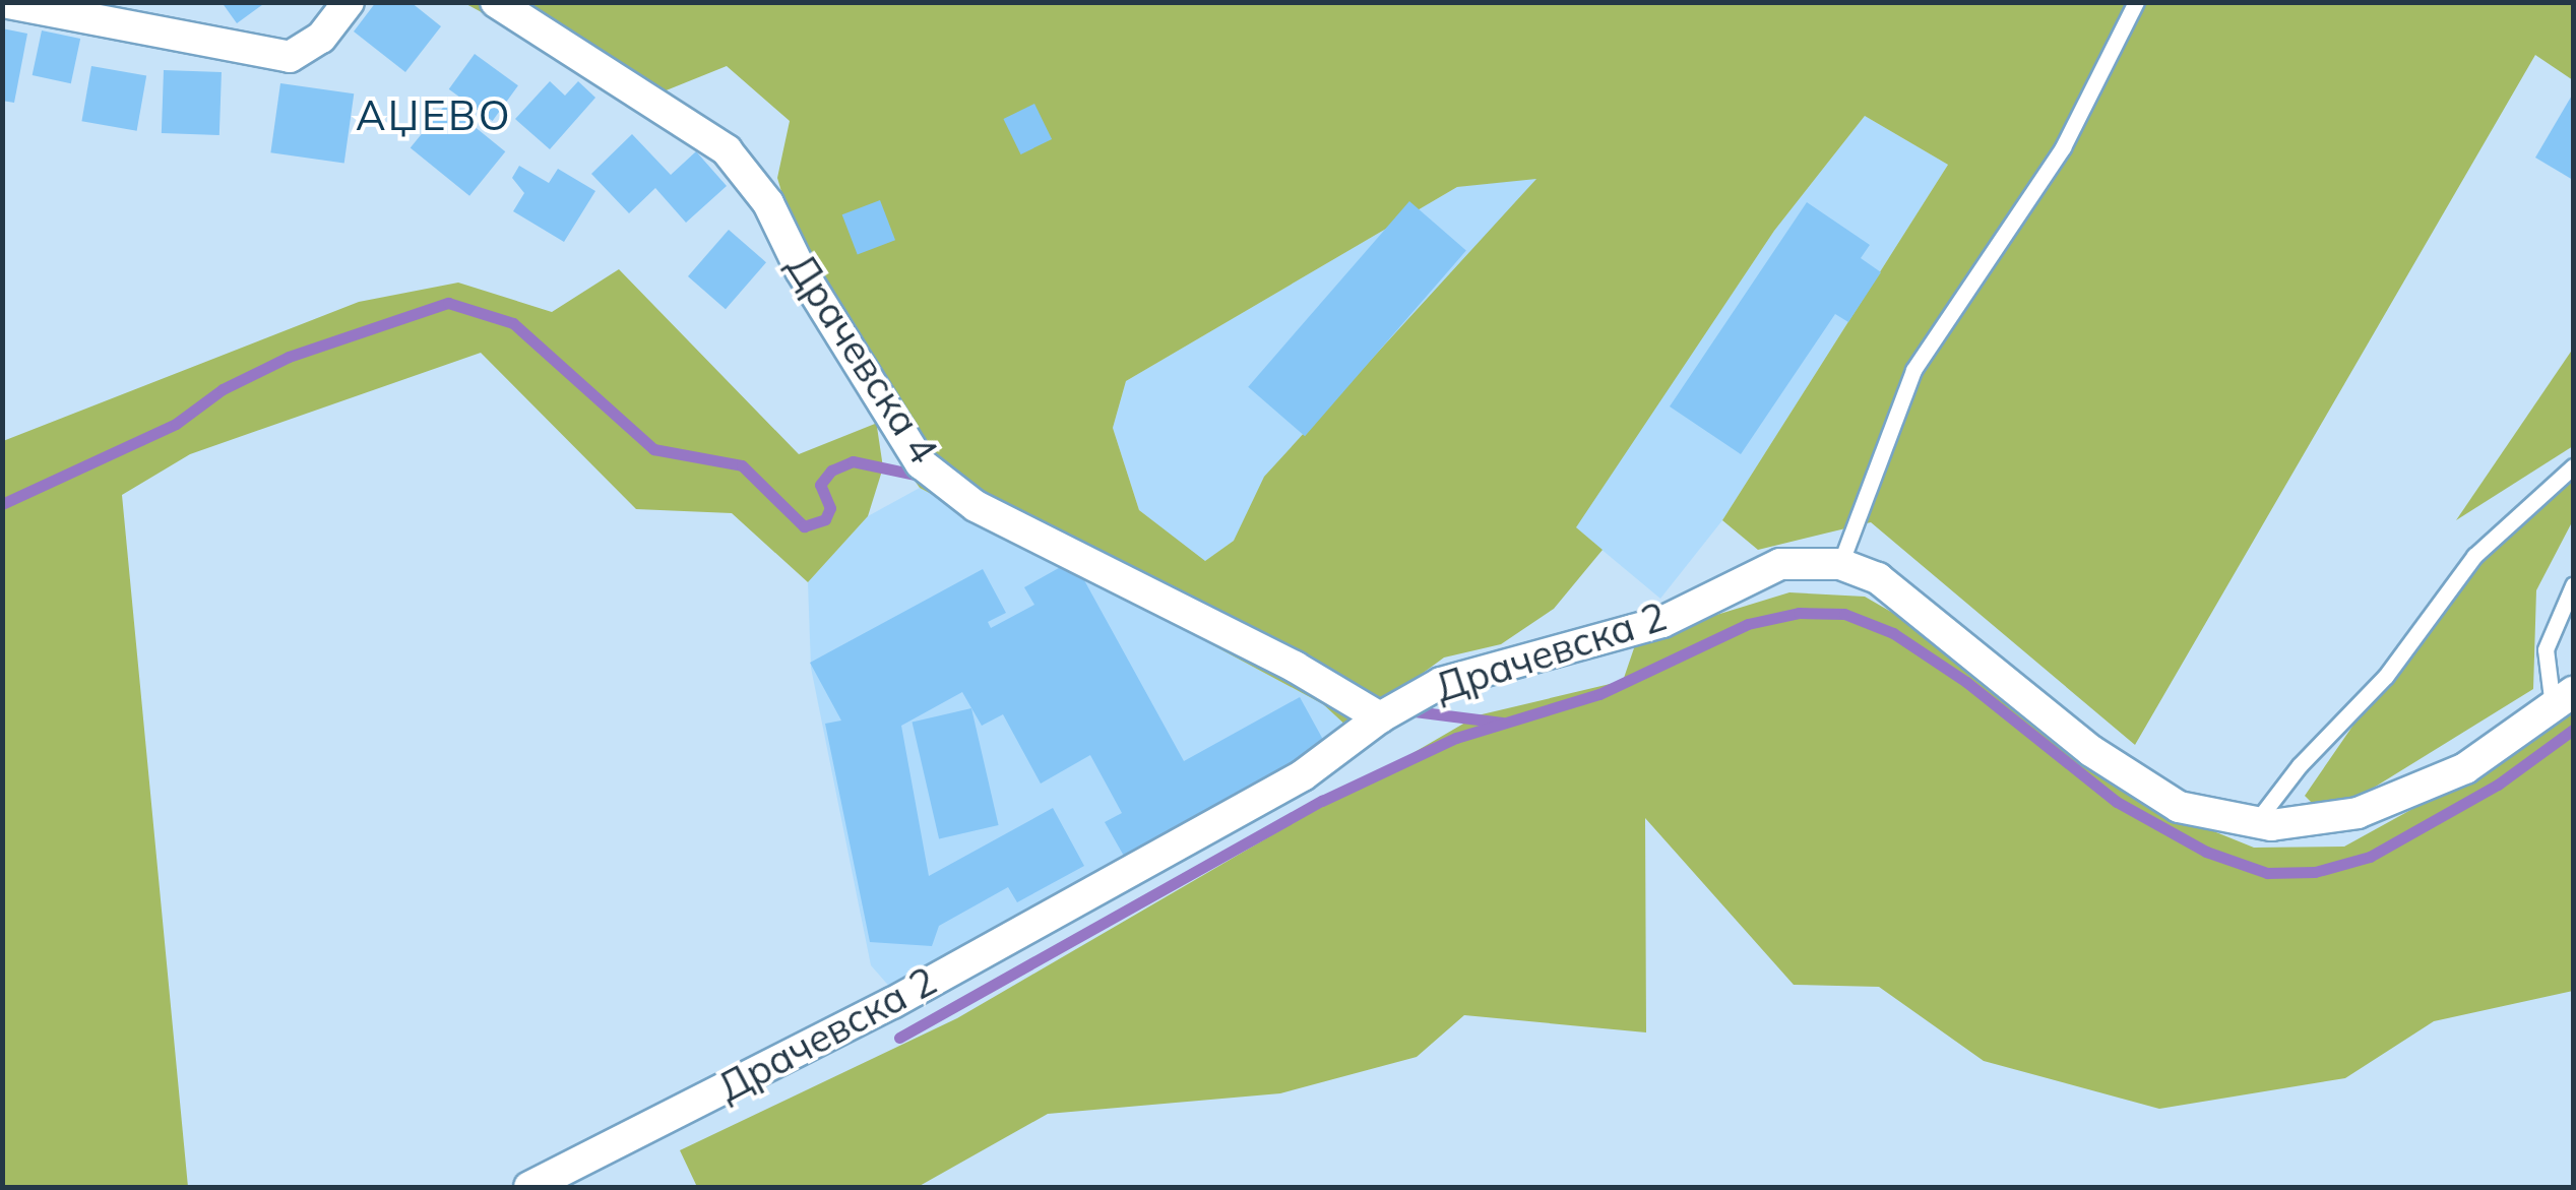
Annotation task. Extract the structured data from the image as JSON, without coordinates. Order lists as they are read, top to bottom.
{
  "streets": {
    "street": ["Драчевска 4", "Драчевска 2"]
  },
  "crossings": [
    ["Драчевска 4", "Драчевска 2"]
  ],
  "districts": ["АЏЕВО"]
}
